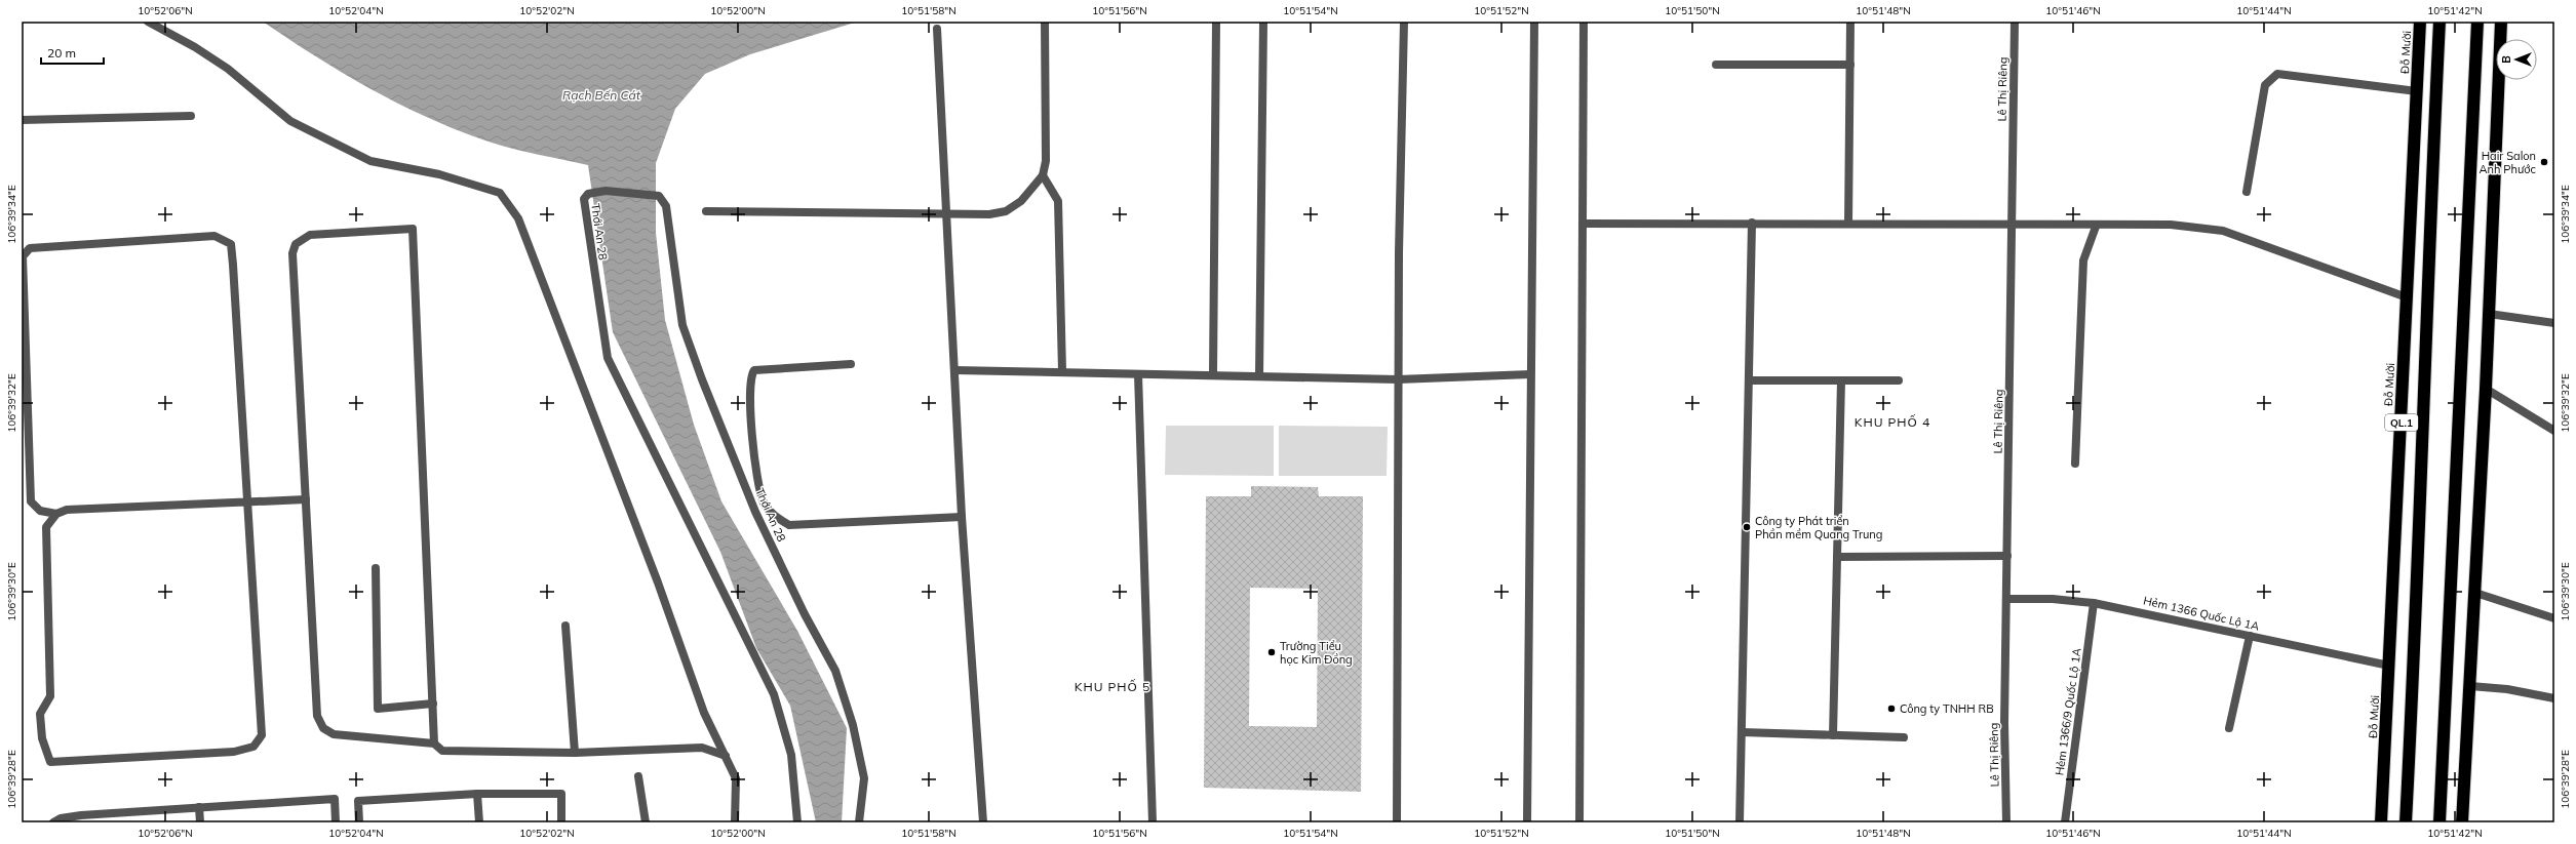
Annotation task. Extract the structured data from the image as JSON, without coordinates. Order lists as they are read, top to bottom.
{
  "streets": {
    "highway": ["Đỗ Mười", "QL.1"],
    "street": [
      "Lê Thị Riêng",
      "Thới An 28",
      "Hẻm 1366 Quốc Lộ 1A",
      "Hẻm 1366/9 Quốc Lộ 1A"
    ]
  },
  "crossings": [
    ["Đỗ Mười", "Hẻm 1366 Quốc Lộ 1A"],
    ["Lê Thị Riêng", "Hẻm 1366 Quốc Lộ 1A"],
    ["Hẻm 1366 Quốc Lộ 1A", "Hẻm 1366/9 Quốc Lộ 1A"]
  ],
  "districts": ["KHU PHỐ 4", "KHU PHỐ 5"],
  "water": ["Rạch Bến Cát"],
  "places": [
    "Hair Salon Anh Phước",
    "Công ty Phát triển Phần mềm Quang Trung",
    "Trường Tiểu học Kim Đồng",
    "Công ty TNHH RB"
  ],
  "scale_bar": "20 m",
  "north": "left",
  "coordinates": [
    "10°52'06\"N",
    "10°52'04\"N",
    "10°52'02\"N",
    "10°52'00\"N",
    "10°51'58\"N",
    "10°51'56\"N",
    "10°51'54\"N",
    "10°51'52\"N",
    "10°51'50\"N",
    "10°51'48\"N",
    "10°51'46\"N",
    "10°51'44\"N",
    "10°51'42\"N",
    "106°39'34\"E",
    "106°39'32\"E",
    "106°39'30\"E",
    "106°39'28\"E"
  ]
}
